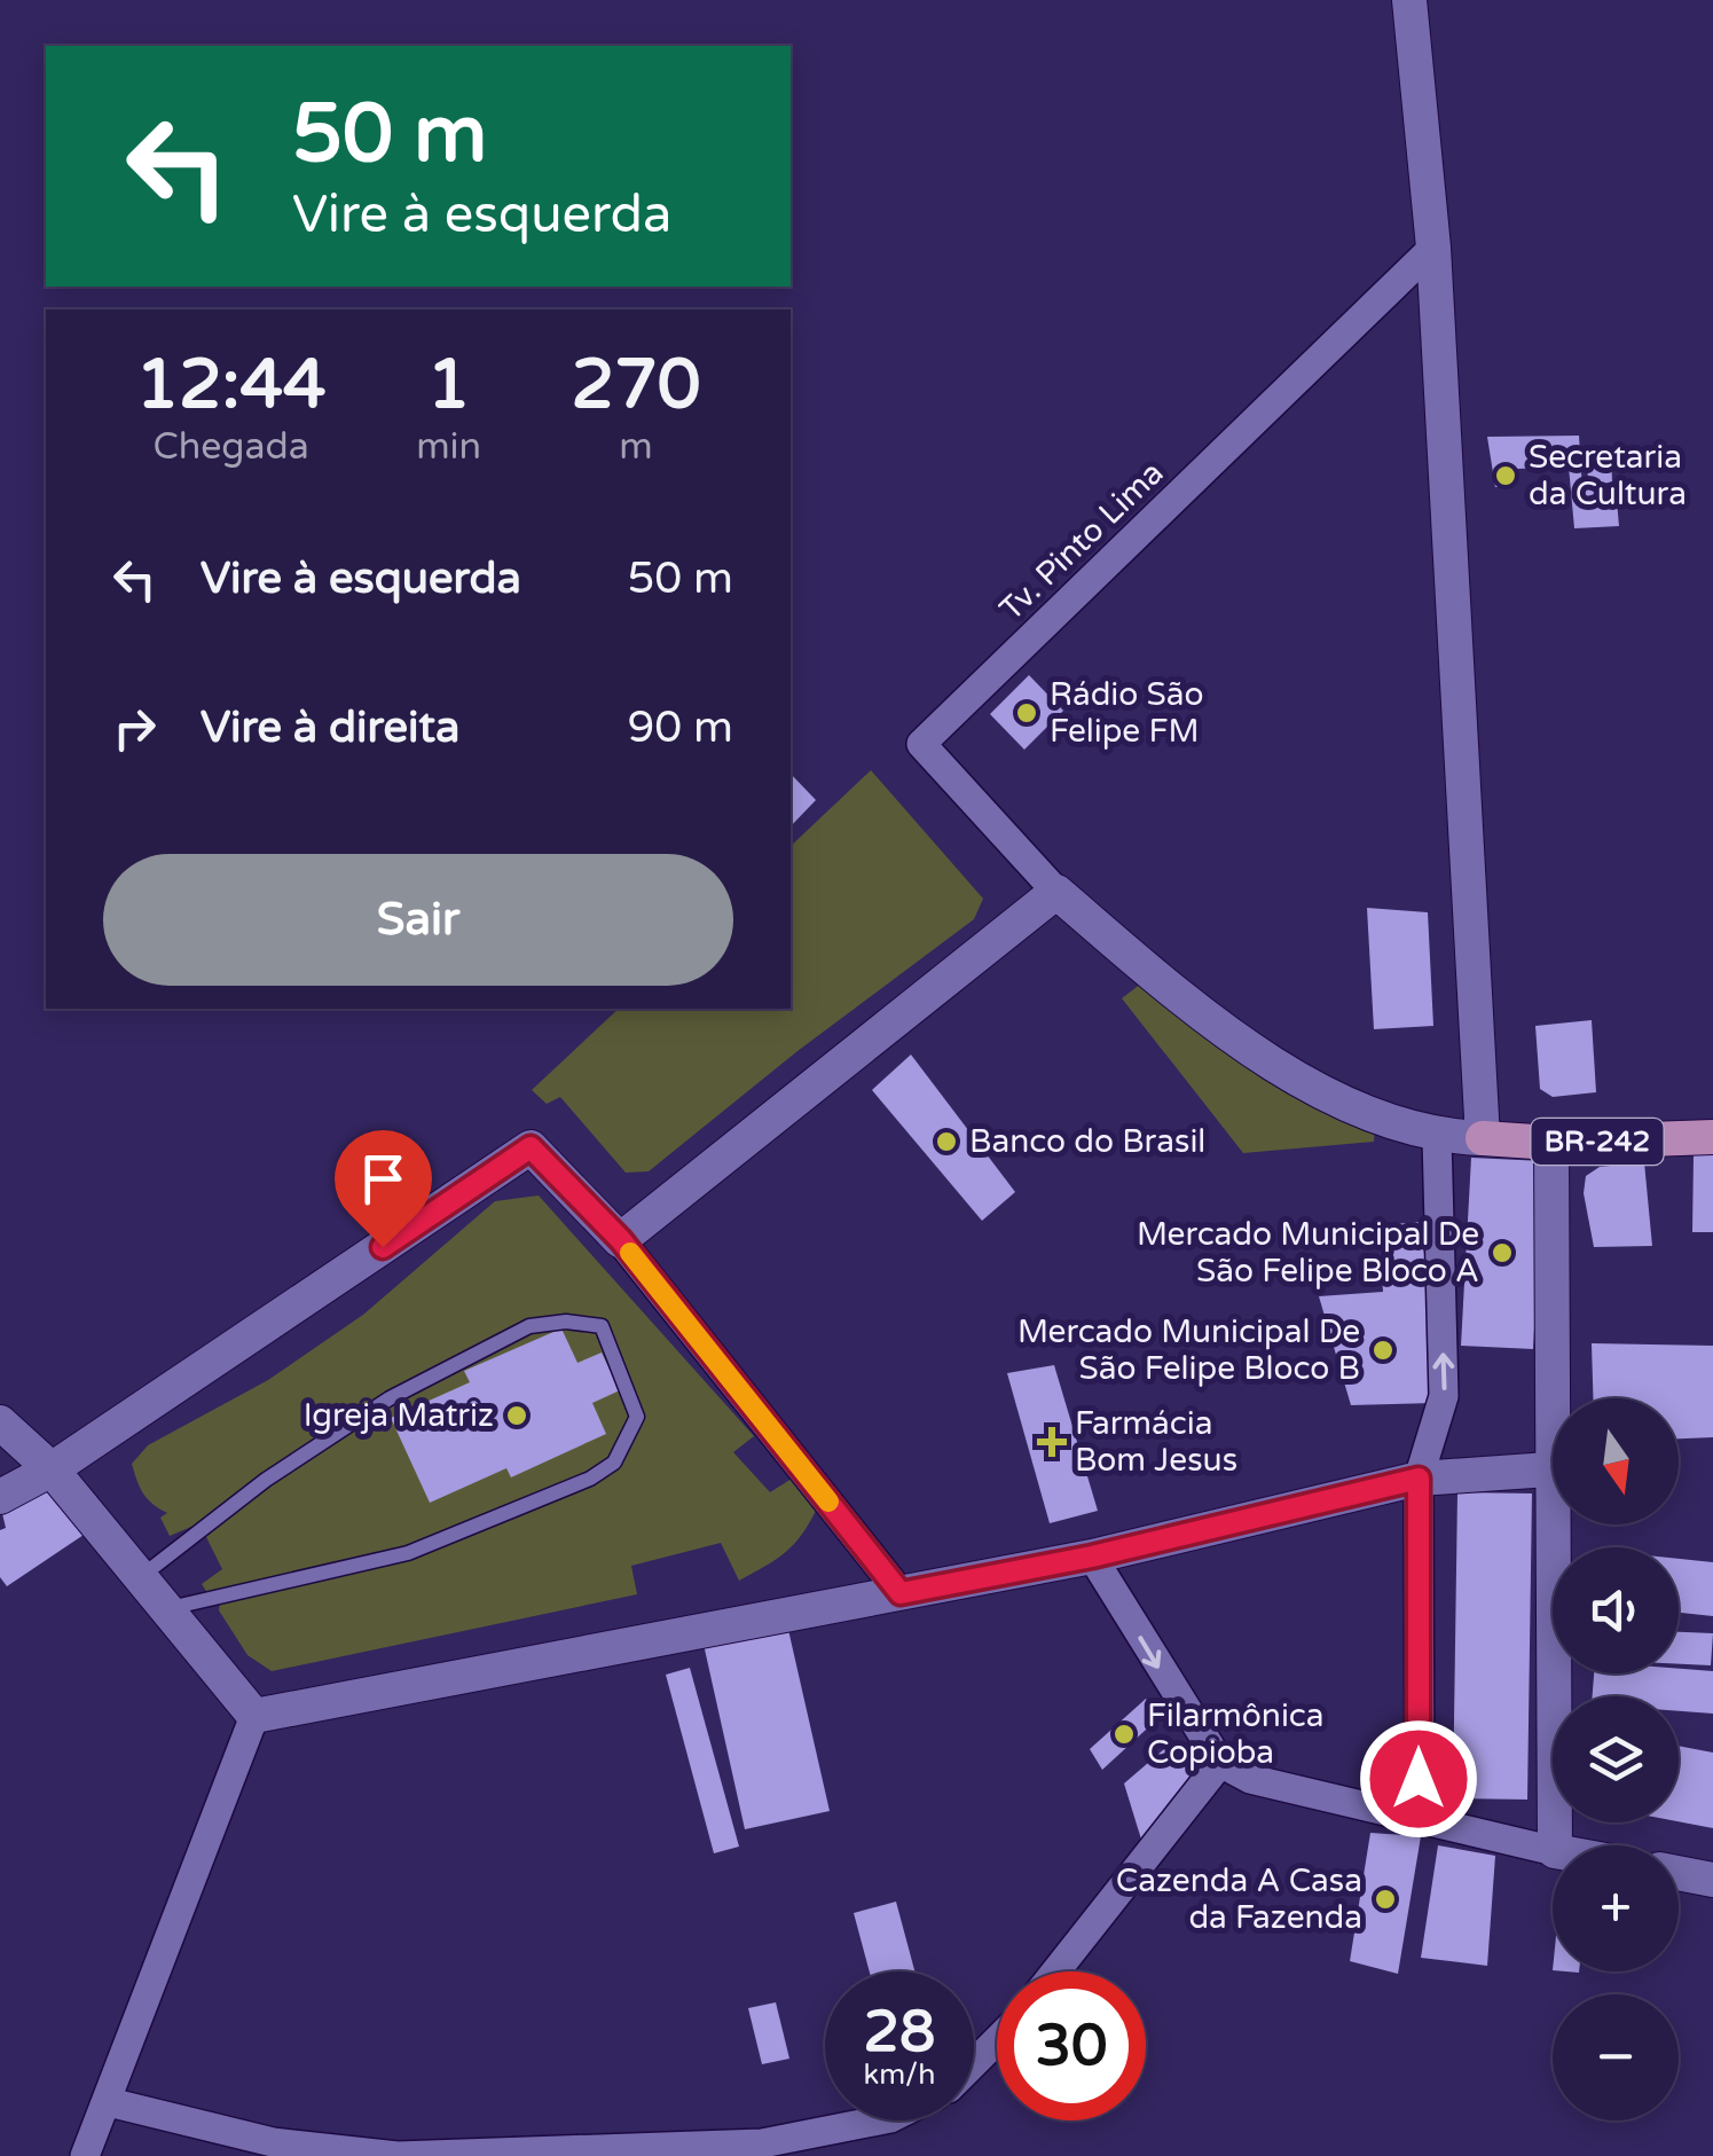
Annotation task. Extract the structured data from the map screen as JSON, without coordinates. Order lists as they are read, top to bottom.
{
  "streets": {
    "main road": ["BR-242"],
    "street": ["Tv. Pinto Lima"]
  },
  "crossings": [
    ["Tv. Pinto Lima", "BR-242"]
  ],
  "places": {
    "other": [
      "Secretaria da Cultura",
      "Rádio São Felipe FM",
      "Banco do Brasil",
      "Mercado Municipal De São Felipe Bloco A",
      "Mercado Municipal De São Felipe Bloco B",
      "Igreja Matriz",
      "Filarmônica Copioba",
      "Cazenda A Casa da Fazenda"
    ],
    "health": ["Farmácia Bom Jesus"]
  },
  "north": "bottom",
  "page": {
    "turn": ["50 m", "Vire à esquerda"],
    "eta": [
      "12:44",
      "Chegada",
      "1",
      "min",
      "270",
      "m"
    ],
    "list": [
      {
        "name": "Vire à esquerda",
        "value": "50 m"
      },
      {
        "name": "Vire à direita",
        "value": "90 m"
      }
    ],
    "buttons": "Sair",
    "map_buttons": ["+", "−"],
    "speed": "28 km/h",
    "limit": "30"
  }
}
